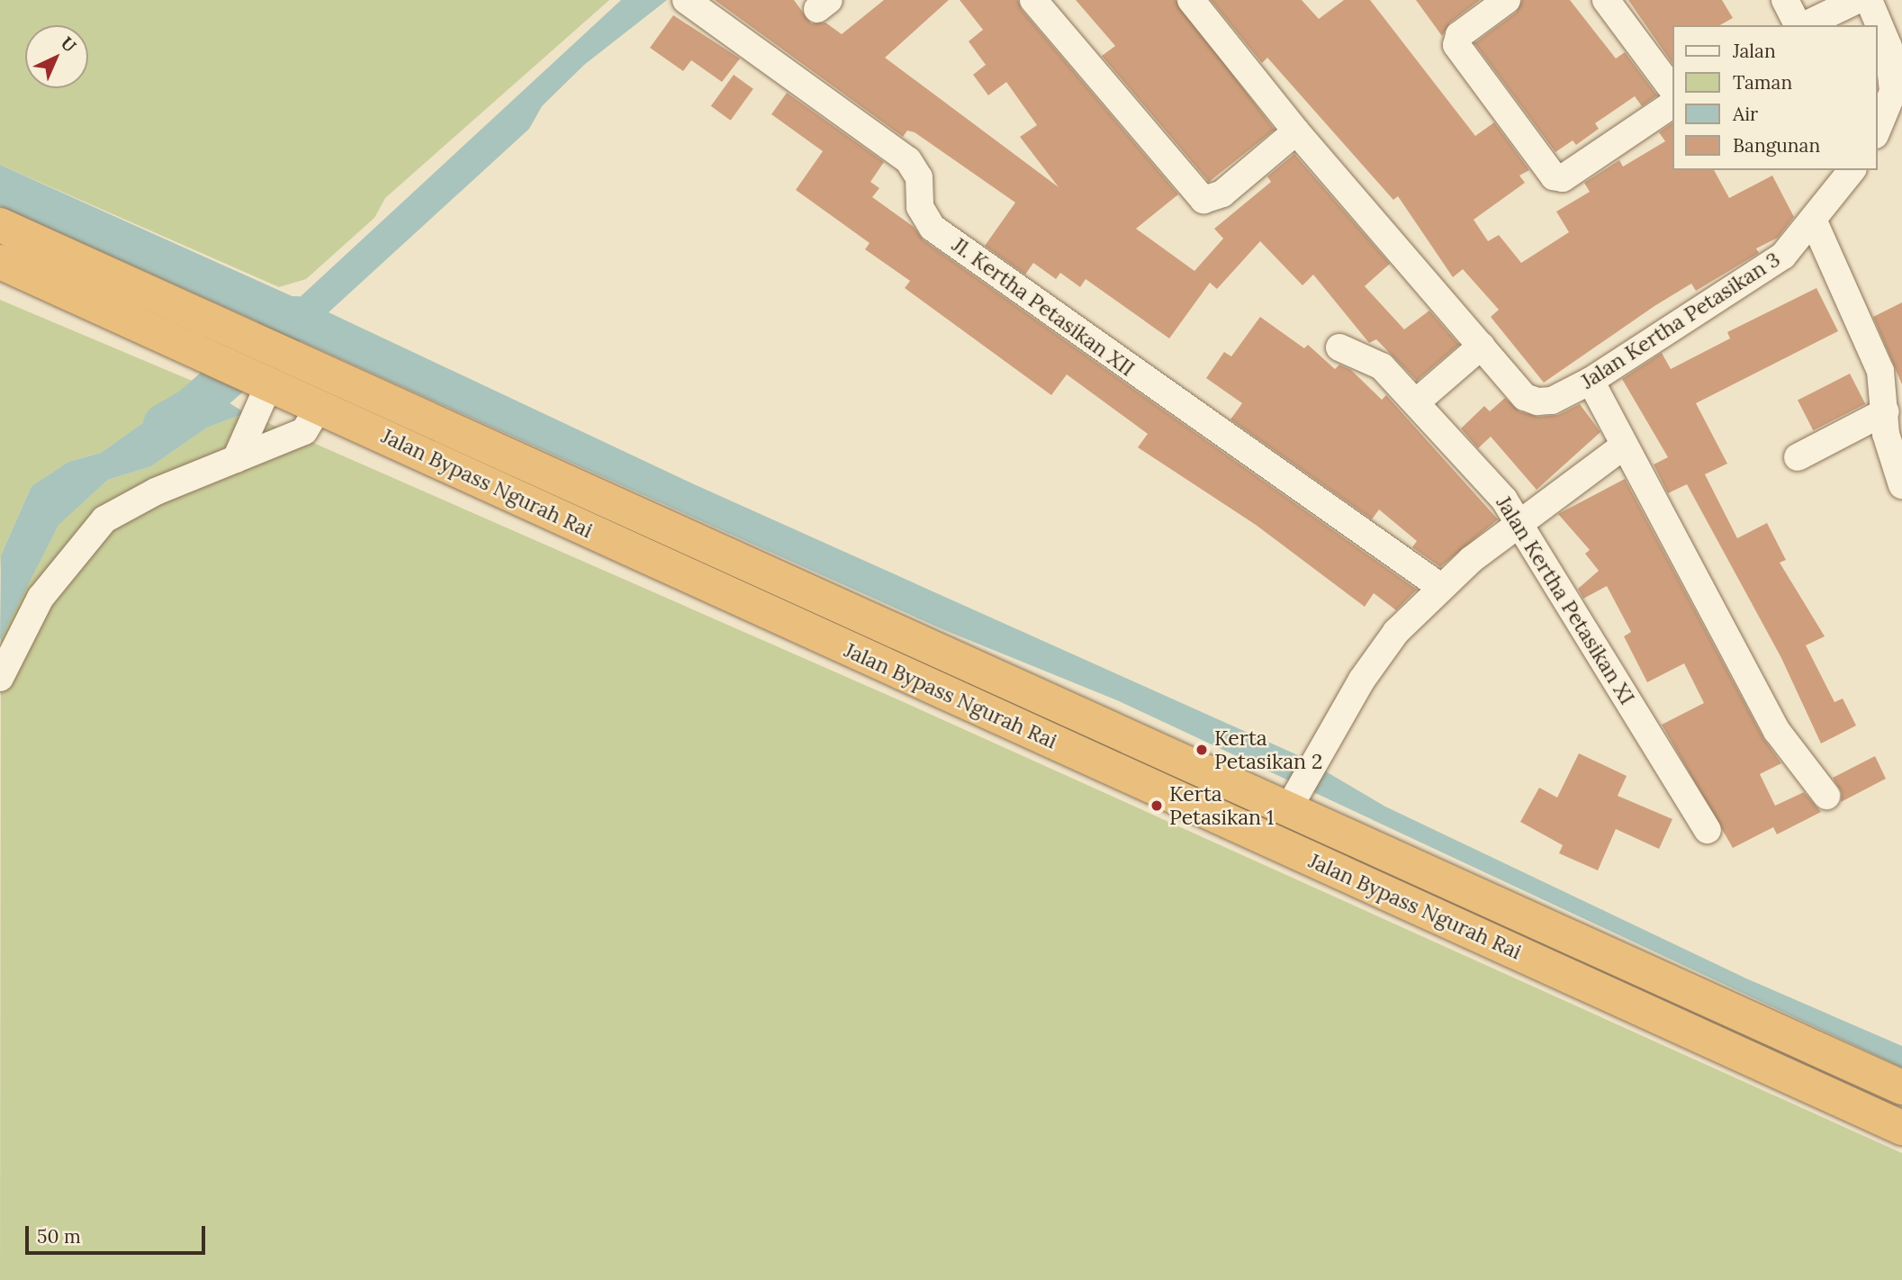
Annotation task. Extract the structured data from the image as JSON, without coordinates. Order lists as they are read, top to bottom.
{
  "streets": {
    "highway": ["Jalan Bypass Ngurah Rai"],
    "street": ["Jl. Kertha Petasikan XII", "Jalan Kertha Petasikan 3", "Jalan Kertha Petasikan XI"]
  },
  "places": ["Kerta Petasikan 2", "Kerta Petasikan 1"],
  "legend": [
    "Jalan",
    "Taman",
    "Air",
    "Bangunan"
  ],
  "scale_bar": "50 m",
  "north": "top right"
}
